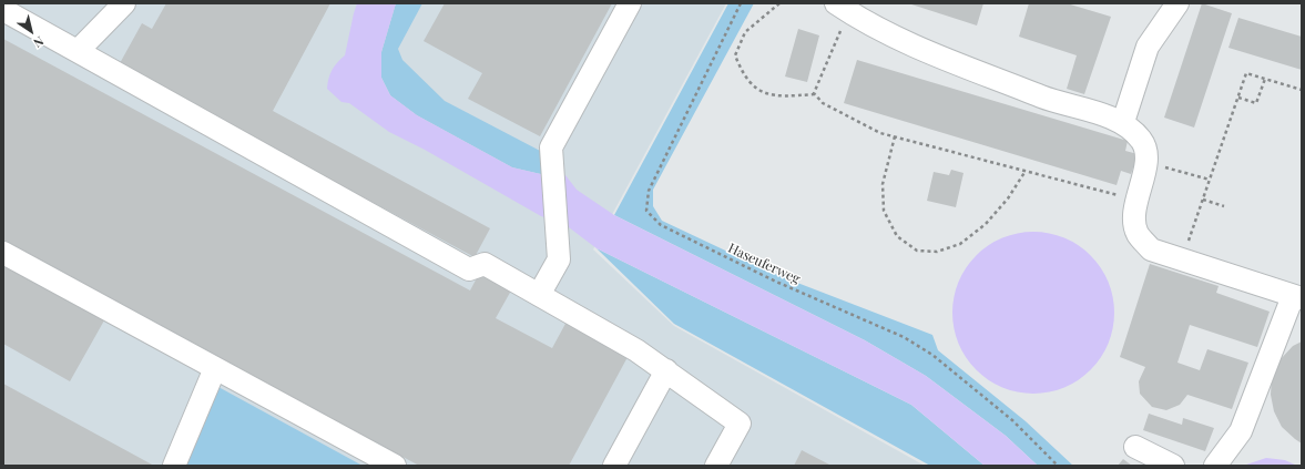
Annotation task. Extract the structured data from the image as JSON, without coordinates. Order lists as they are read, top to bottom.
{
  "streets": {
    "path": ["Haseuferweg"]
  },
  "north": "bottom right"
}
